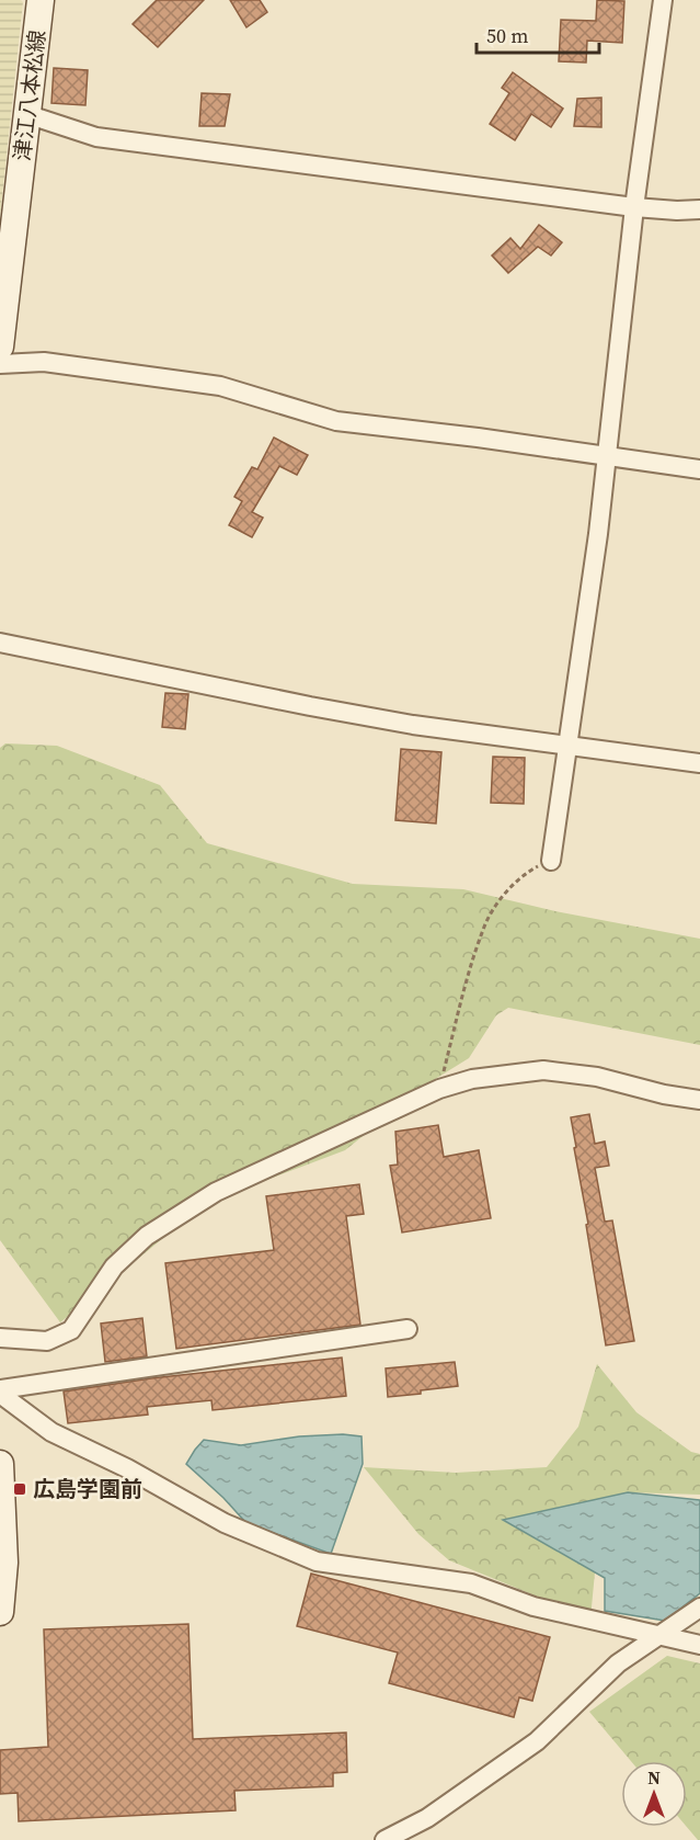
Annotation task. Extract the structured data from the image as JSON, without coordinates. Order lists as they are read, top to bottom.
{
  "streets": {
    "main road": ["津江八本松線"]
  },
  "places": {
    "transit": ["広島学園前"]
  },
  "scale_bar": "50 m",
  "north": "top"
}
